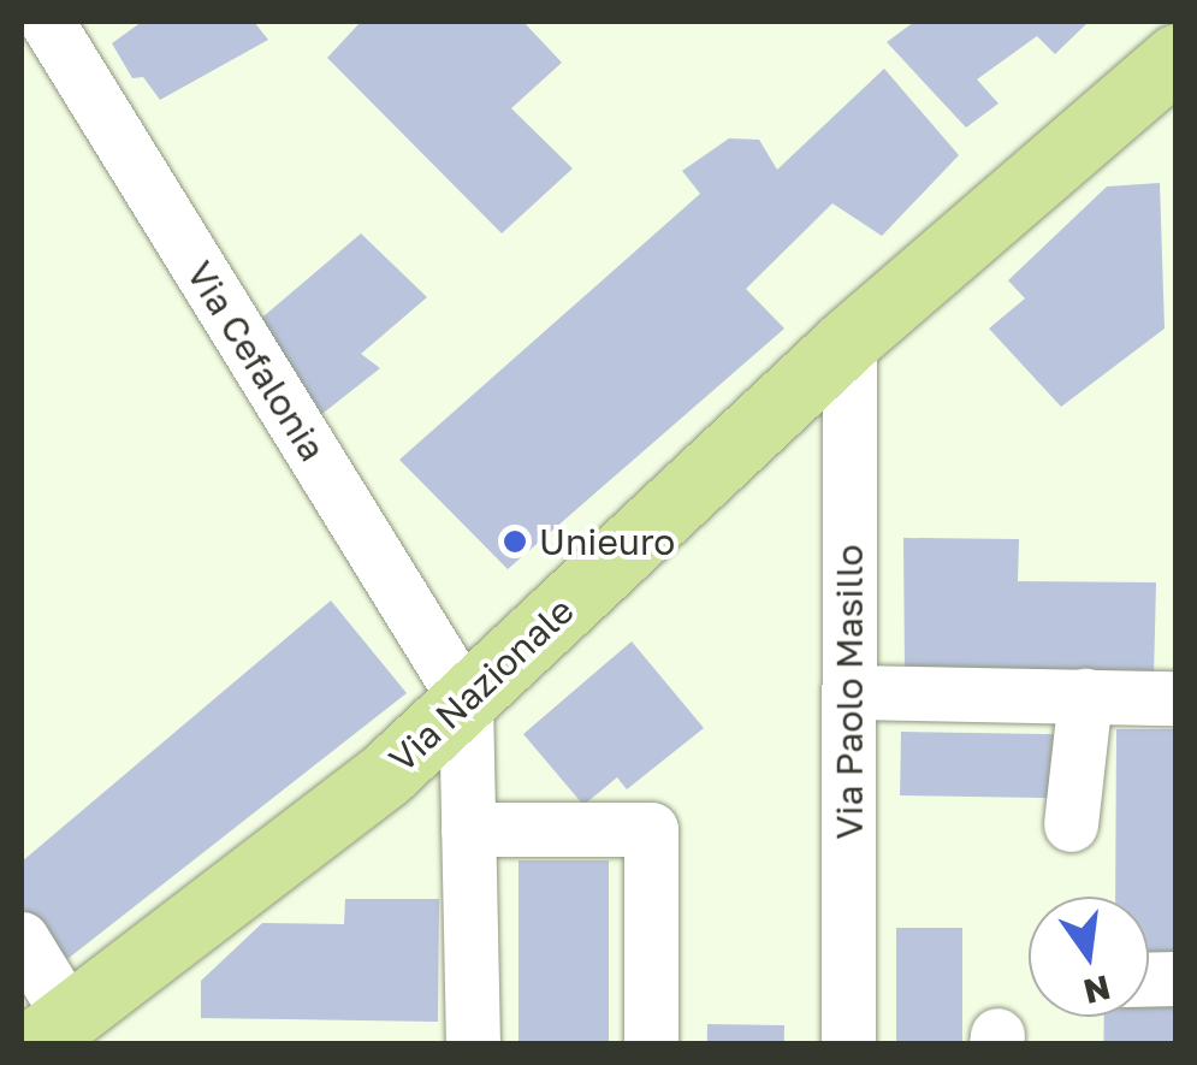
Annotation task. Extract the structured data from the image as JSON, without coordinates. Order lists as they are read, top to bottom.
{
  "streets": {
    "main road": ["Via Nazionale"],
    "street": ["Via Cefalonia", "Via Paolo Masillo"]
  },
  "crossings": [
    ["Via Cefalonia", "Via Nazionale"],
    ["Via Nazionale", "Via Paolo Masillo"]
  ],
  "places": ["Unieuro"],
  "north": "bottom"
}
